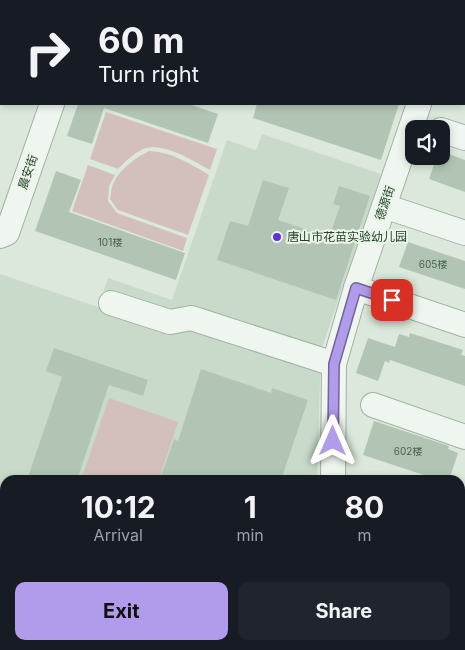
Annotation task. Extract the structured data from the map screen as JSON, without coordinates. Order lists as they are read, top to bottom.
{
  "streets": {
    "street": ["晨安街", "德源街"]
  },
  "places": ["唐山市花苗实验幼儿园"],
  "house_numbers": ["101楼", "605楼", "602楼"],
  "page": {
    "turn": ["60 m", "Turn right"],
    "eta": [
      "10:12",
      "Arrival",
      "1",
      "min",
      "80",
      "m"
    ],
    "buttons": ["Exit", "Share"]
  }
}
